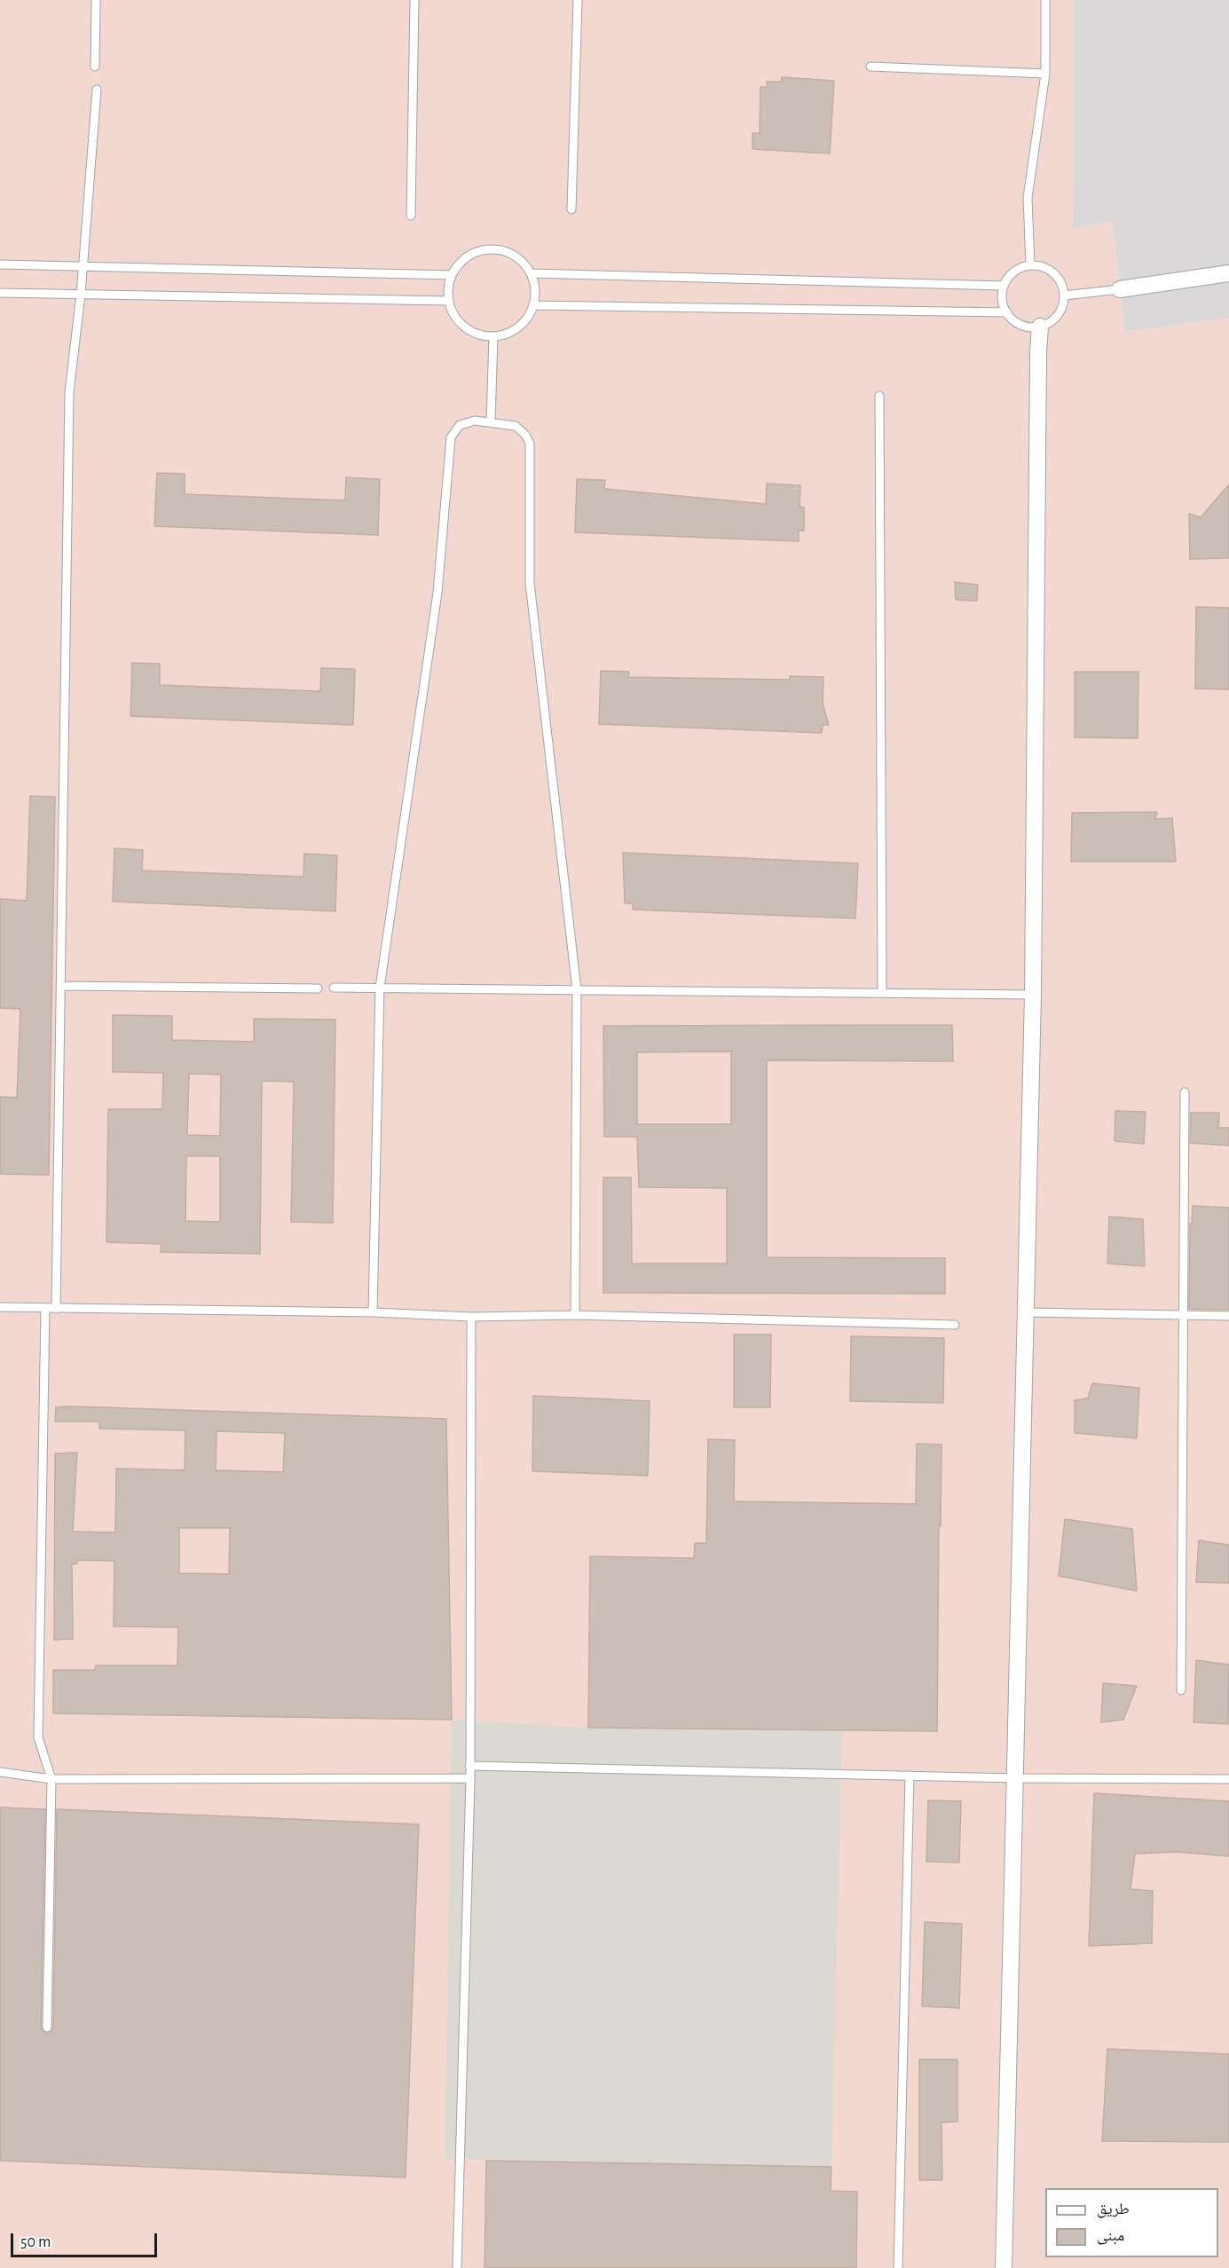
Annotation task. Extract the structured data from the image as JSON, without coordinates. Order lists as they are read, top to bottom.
{
  "legend": ["طريق", "مبنى"],
  "scale_bar": "50 m"
}
